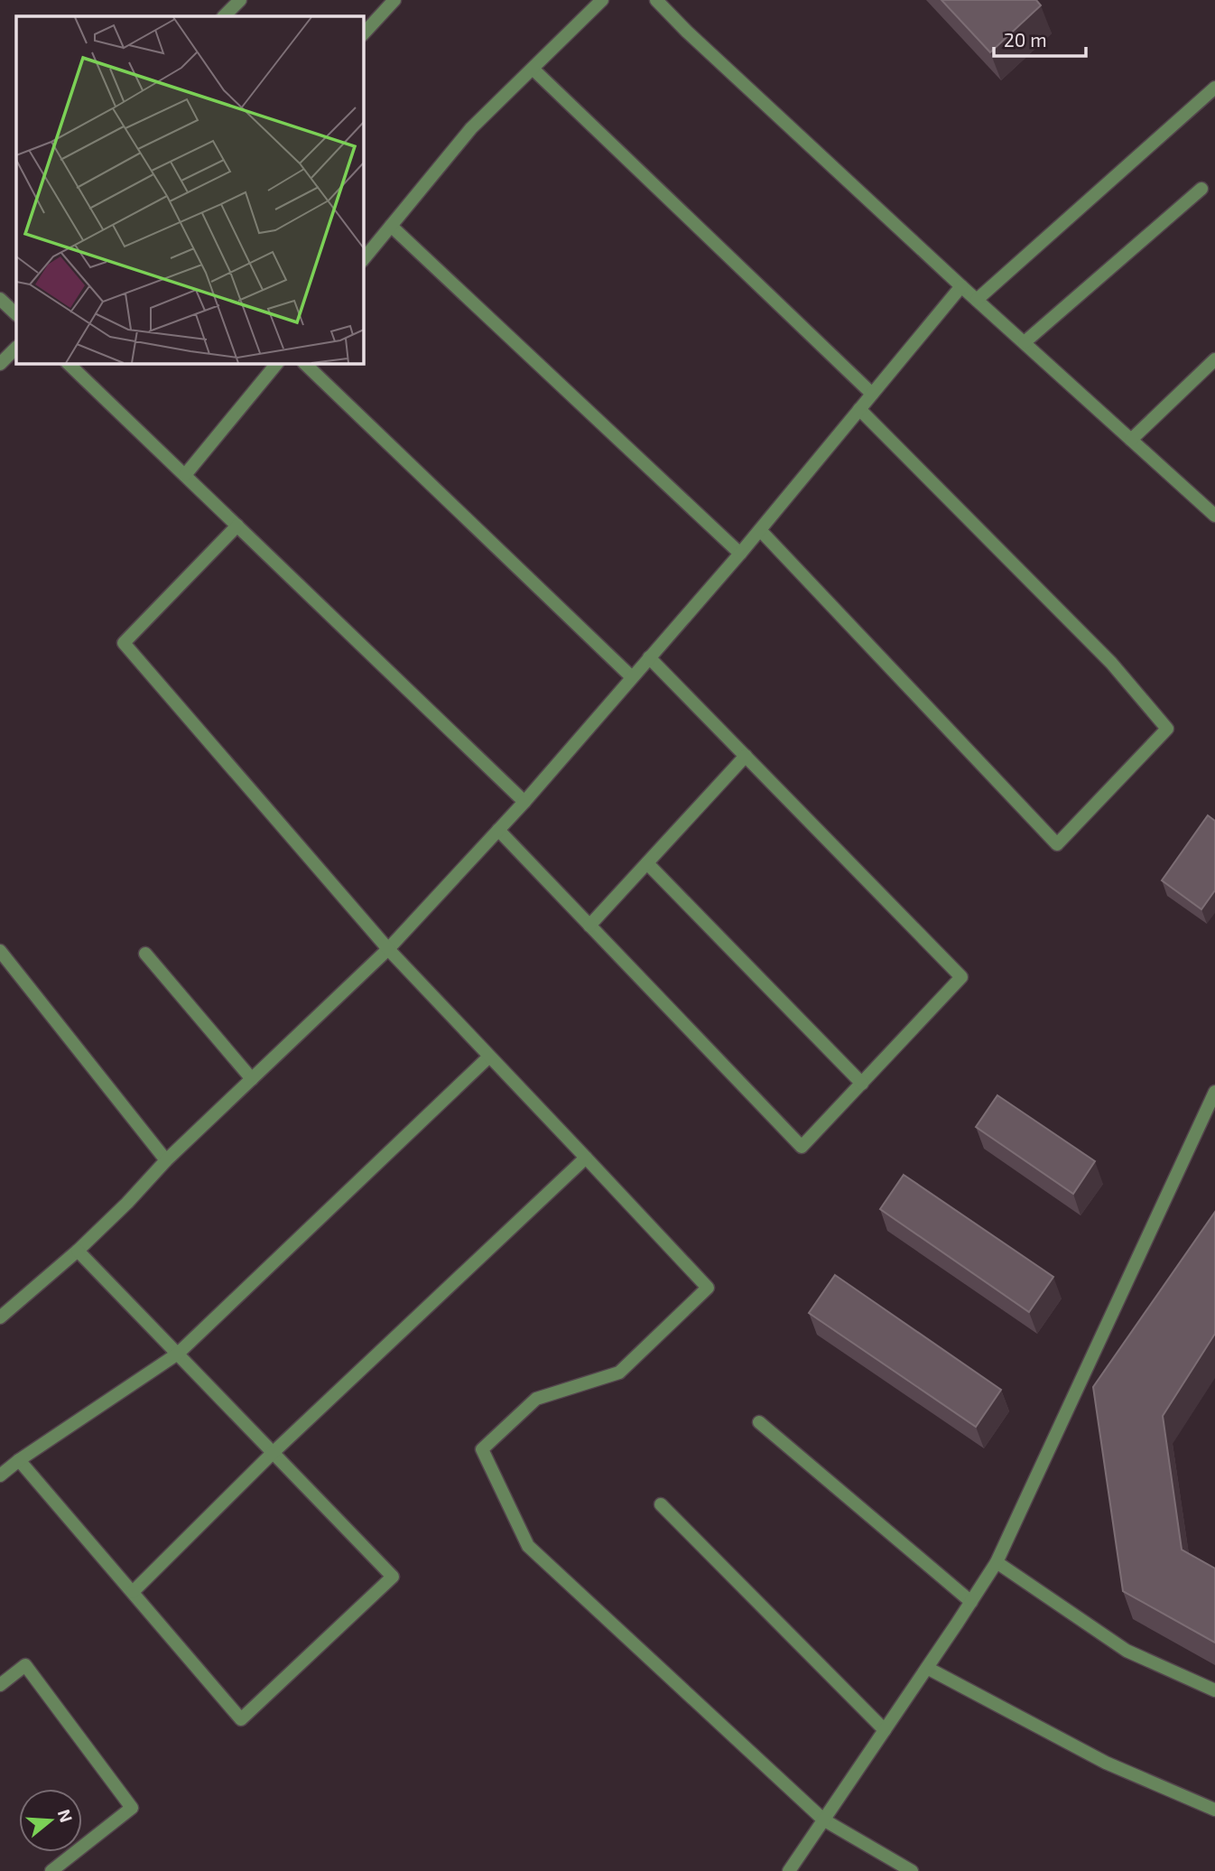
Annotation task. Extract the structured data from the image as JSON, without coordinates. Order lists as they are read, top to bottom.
{
  "scale_bar": "20 m",
  "north": "right"
}
